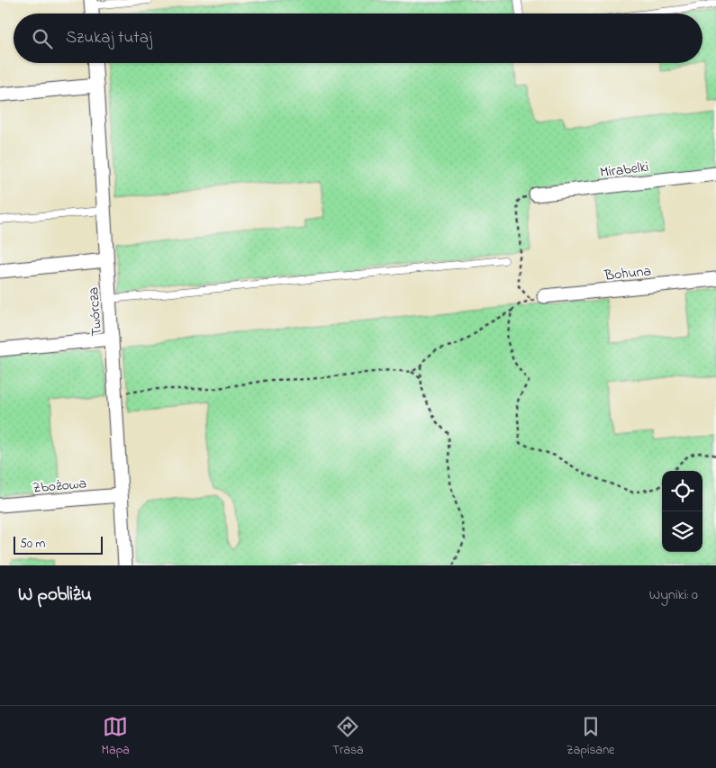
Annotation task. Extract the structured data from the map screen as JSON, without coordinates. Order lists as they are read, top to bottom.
{
  "streets": {
    "street": [
      "Mirabelki",
      "Bohuna",
      "Twórcza",
      "Zbożowa"
    ]
  },
  "crossings": [
    ["Twórcza", "Zbożowa"]
  ],
  "scale_bar": "50 m",
  "page": {
    "search": "Szukaj tutaj",
    "scale": "50 m",
    "heading": ["W pobliżu", "Wyniki: 0"],
    "nav": ["Mapa", "Trasa", "Zapisane"]
  }
}
